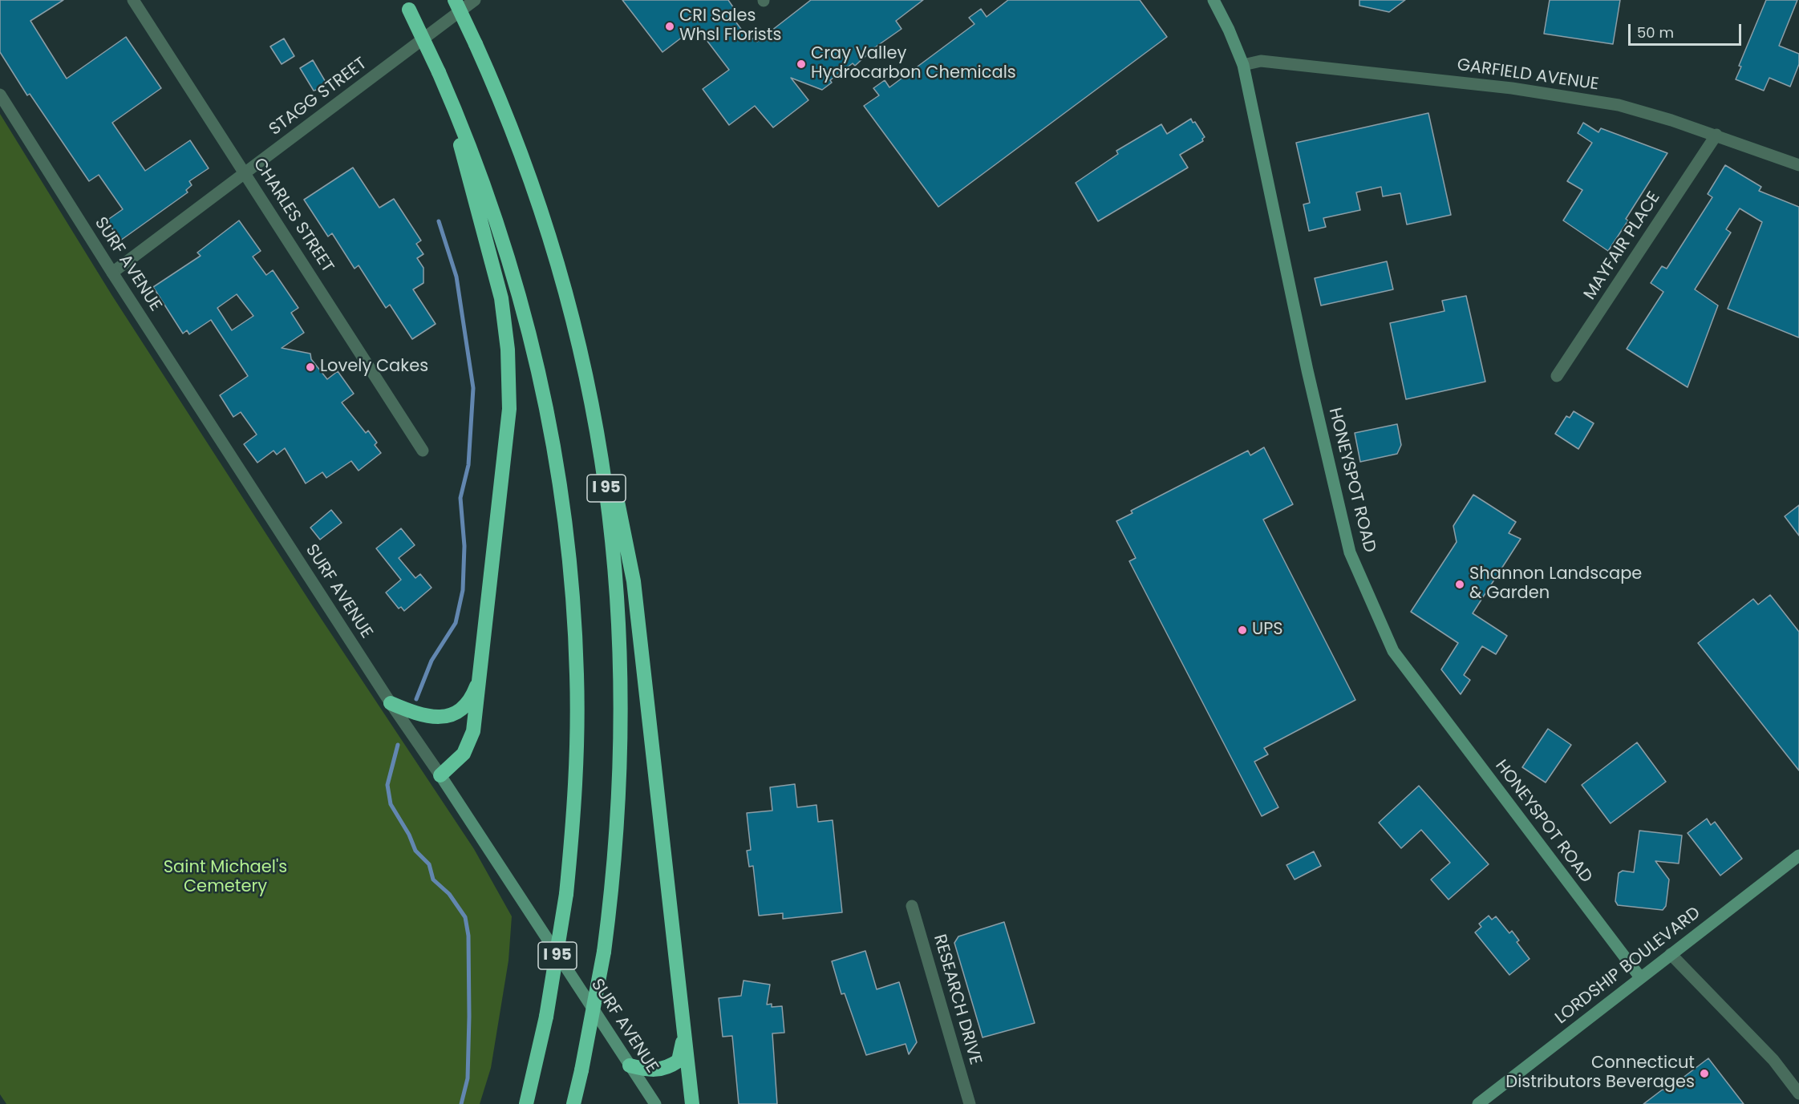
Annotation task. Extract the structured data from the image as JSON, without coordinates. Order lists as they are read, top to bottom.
{
  "streets": {
    "highway": ["I 95"],
    "main road": ["SURF AVENUE", "HONEYSPOT ROAD", "LORDSHIP BOULEVARD"],
    "street": [
      "GARFIELD AVENUE",
      "STAGG STREET",
      "CHARLES STREET",
      "MAYFAIR PLACE",
      "RESEARCH DRIVE"
    ]
  },
  "crossings": [
    ["GARFIELD AVENUE", "MAYFAIR PLACE"],
    ["GARFIELD AVENUE", "HONEYSPOT ROAD"],
    ["STAGG STREET", "CHARLES STREET"],
    ["STAGG STREET", "SURF AVENUE"],
    ["HONEYSPOT ROAD", "LORDSHIP BOULEVARD"]
  ],
  "parks": ["Saint Michael's Cemetery"],
  "places": [
    "CRI Sales Whsl Florists",
    "Cray Valley Hydrocarbon Chemicals",
    "Lovely Cakes",
    "Shannon Landscape & Garden",
    "UPS",
    "Connecticut Distributors Beverages"
  ],
  "scale_bar": "50 m"
}
